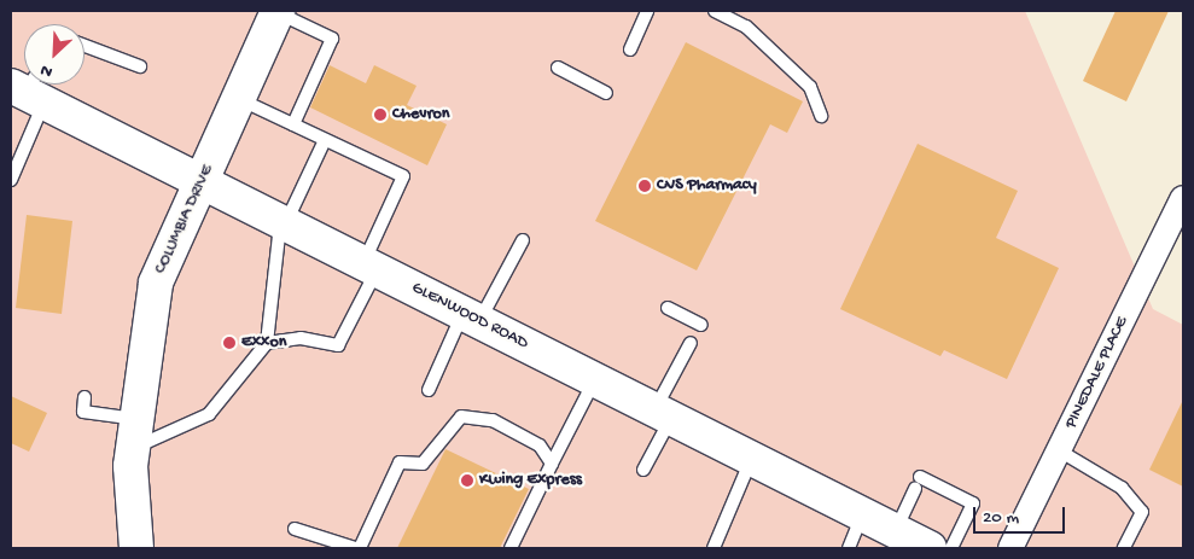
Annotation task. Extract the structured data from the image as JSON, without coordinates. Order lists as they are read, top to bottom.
{
  "streets": {
    "main road": ["COLUMBIA DRIVE", "GLENWOOD ROAD"],
    "street": ["PINEDALE PLACE"]
  },
  "crossings": [
    ["COLUMBIA DRIVE", "GLENWOOD ROAD"]
  ],
  "places": [
    "Chevron",
    "CVS Pharmacy",
    "Exxon",
    "Kwing Express"
  ],
  "scale_bar": "20 m",
  "north": "bottom left"
}
